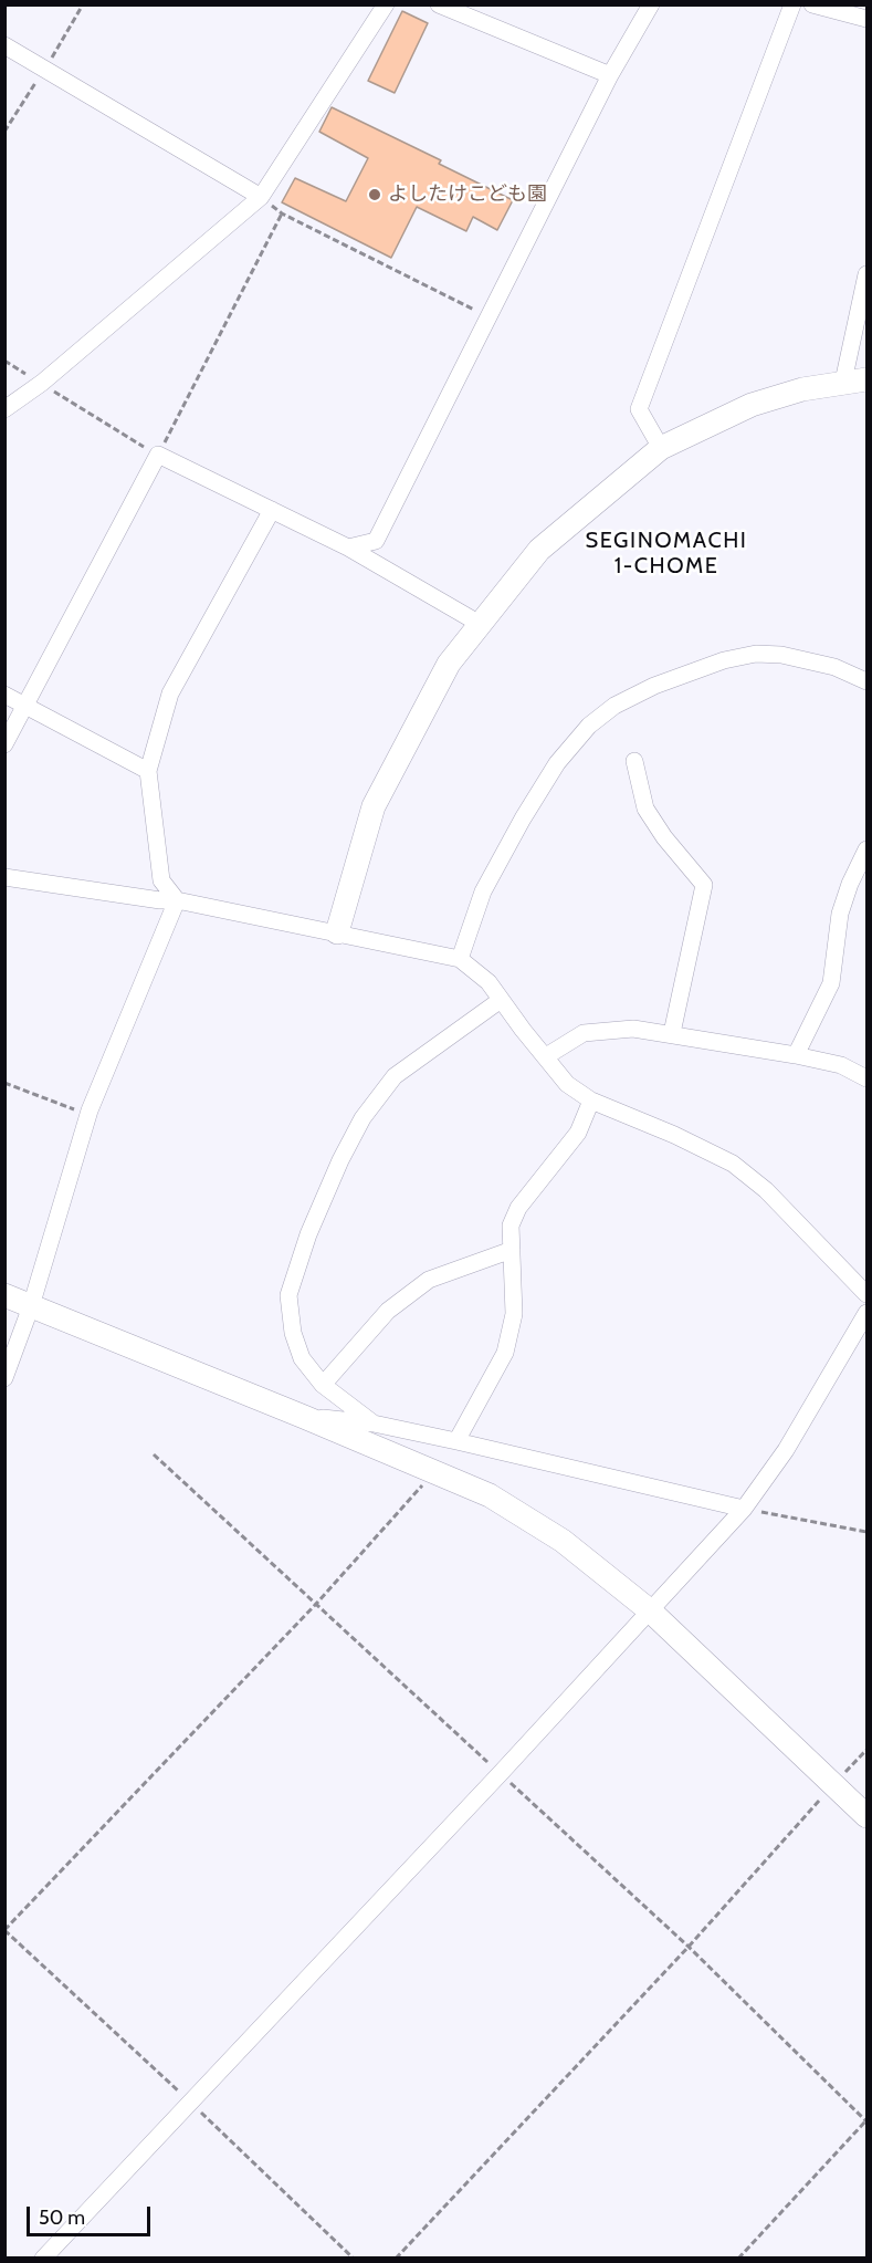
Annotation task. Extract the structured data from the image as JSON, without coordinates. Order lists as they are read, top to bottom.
{
  "districts": ["SEGINOMACHI 1-CHOME"],
  "places": ["よしたけこども園"],
  "scale_bar": "50 m"
}
